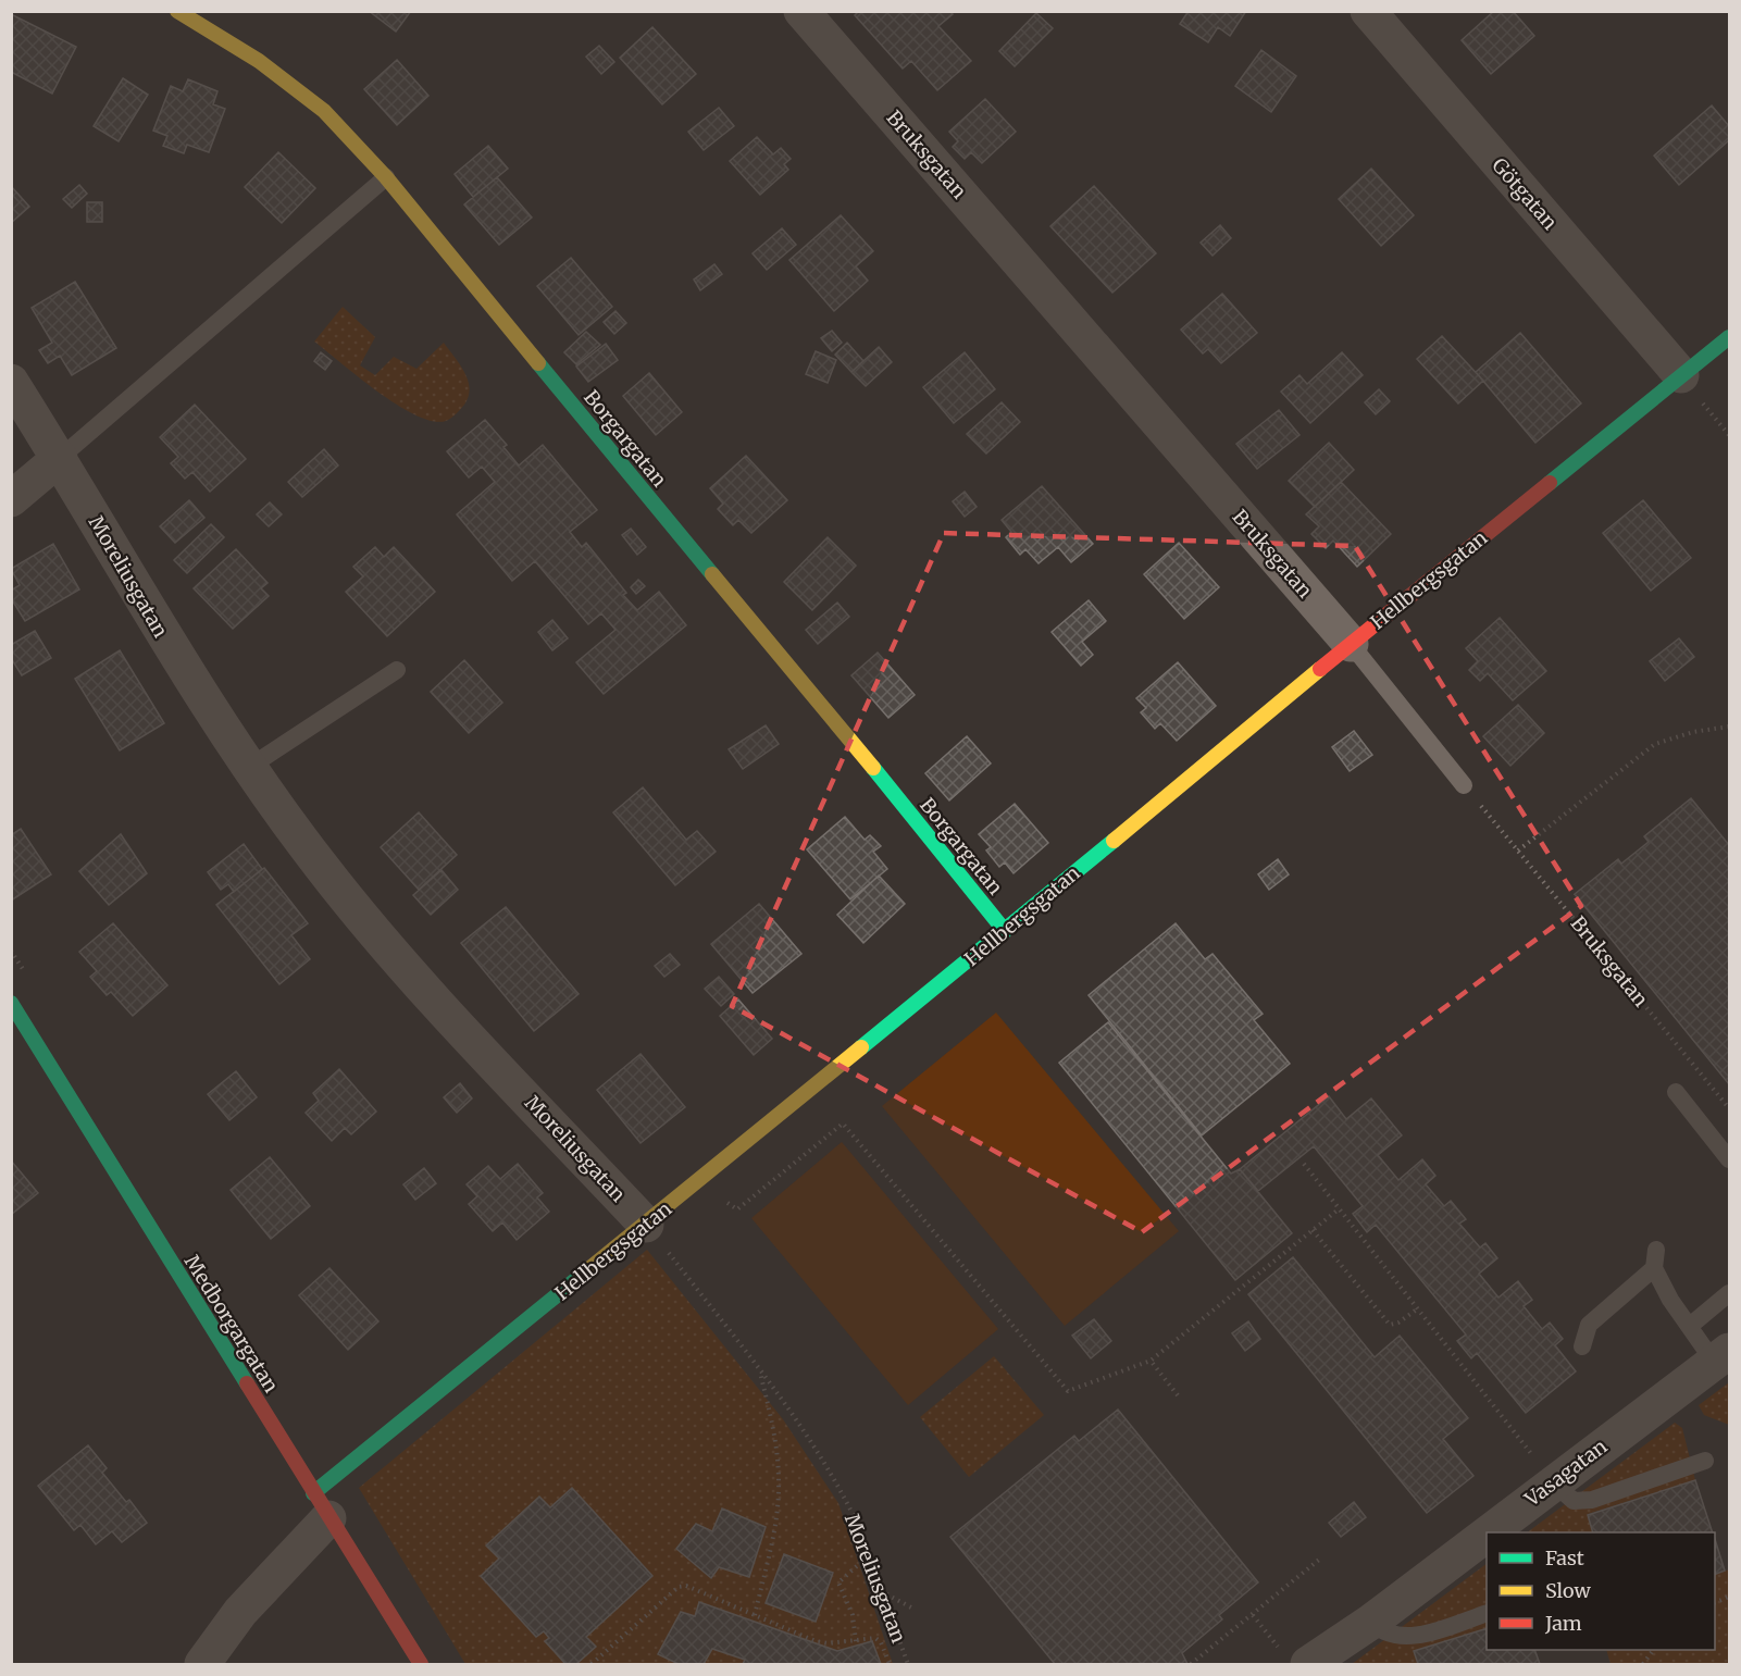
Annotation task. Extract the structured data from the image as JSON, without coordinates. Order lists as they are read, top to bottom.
{
  "streets": {
    "street": [
      "Bruksgatan",
      "Götgatan",
      "Borgargatan",
      "Moreliusgatan",
      "Hellbergsgatan",
      "Medborgargatan",
      "Vasagatan"
    ]
  },
  "crossings": [
    ["Bruksgatan", "Hellbergsgatan"],
    ["Götgatan", "Hellbergsgatan"],
    ["Borgargatan", "Hellbergsgatan"],
    ["Moreliusgatan", "Hellbergsgatan"],
    ["Hellbergsgatan", "Medborgargatan"]
  ],
  "legend": ["Fast", "Slow", "Jam"]
}
